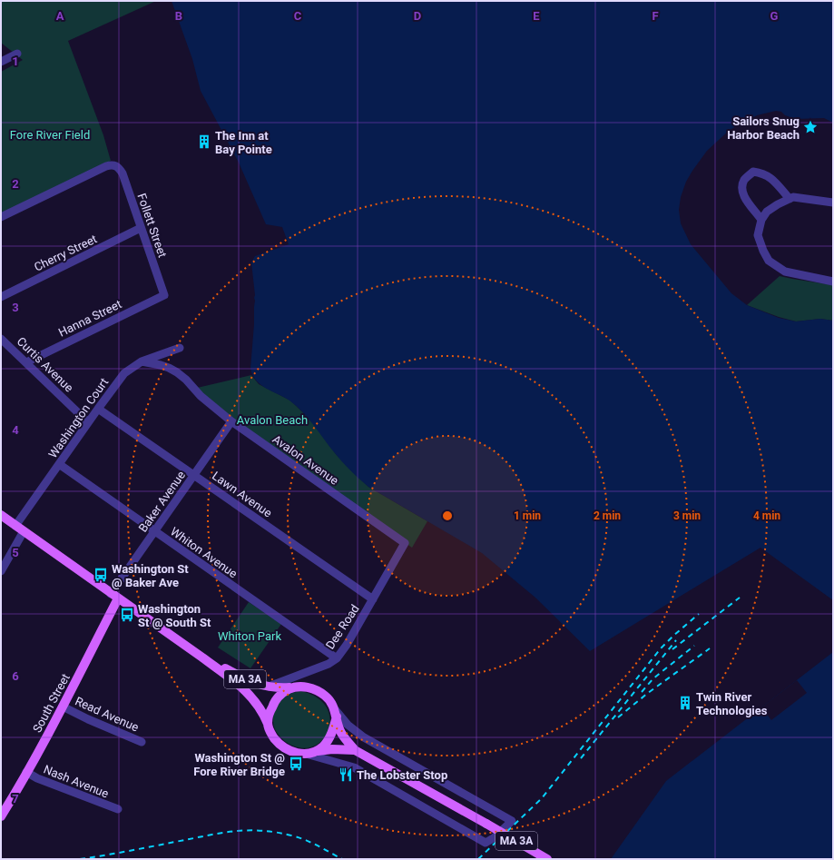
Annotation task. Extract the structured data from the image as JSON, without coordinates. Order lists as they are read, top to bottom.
{
  "streets": {
    "main road": ["MA 3A", "South Street"],
    "street": [
      "Follett Street",
      "Cherry Street",
      "Hanna Street",
      "Curtis Avenue",
      "Washington Court",
      "Avalon Avenue",
      "Lawn Avenue",
      "Baker Avenue",
      "Whiton Avenue",
      "Dee Road",
      "Read Avenue",
      "Nash Avenue"
    ]
  },
  "crossings": [
    ["Follett Street", "Cherry Street"],
    ["Follett Street", "Hanna Street"],
    ["Hanna Street", "Curtis Avenue"],
    ["Curtis Avenue", "Washington Court"],
    ["Washington Court", "Avalon Avenue"],
    ["Washington Court", "Lawn Avenue"],
    ["Washington Court", "Whiton Avenue"],
    ["Washington Court", "MA 3A"],
    ["Avalon Avenue", "Baker Avenue"],
    ["Avalon Avenue", "Dee Road"],
    ["Lawn Avenue", "Baker Avenue"],
    ["Lawn Avenue", "Dee Road"],
    ["Baker Avenue", "Whiton Avenue"],
    ["Baker Avenue", "MA 3A"],
    ["Baker Avenue", "South Street"],
    ["Whiton Avenue", "Dee Road"],
    ["Dee Road", "MA 3A"],
    ["MA 3A", "South Street"],
    ["South Street", "Read Avenue"],
    ["South Street", "Nash Avenue"]
  ],
  "parks": ["Fore River Field", "Avalon Beach", "Whiton Park"],
  "places": {
    "place": ["Sailors Snug Harbor Beach"],
    "building": ["The Inn at Bay Pointe", "Twin River Technologies"],
    "bus stop": ["Washington St @ Baker Ave", "Washington St @ South St", "Washington St @ Fore River Bridge"],
    "restaurant": ["The Lobster Stop"]
  },
  "grid": {
    "columns": [
      "A",
      "B",
      "C",
      "D",
      "E",
      "F",
      "G"
    ],
    "rows": [
      "1",
      "2",
      "3",
      "4",
      "5",
      "6",
      "7"
    ]
  },
  "rings": [
    "1 min",
    "2 min",
    "3 min",
    "4 min"
  ]
}
